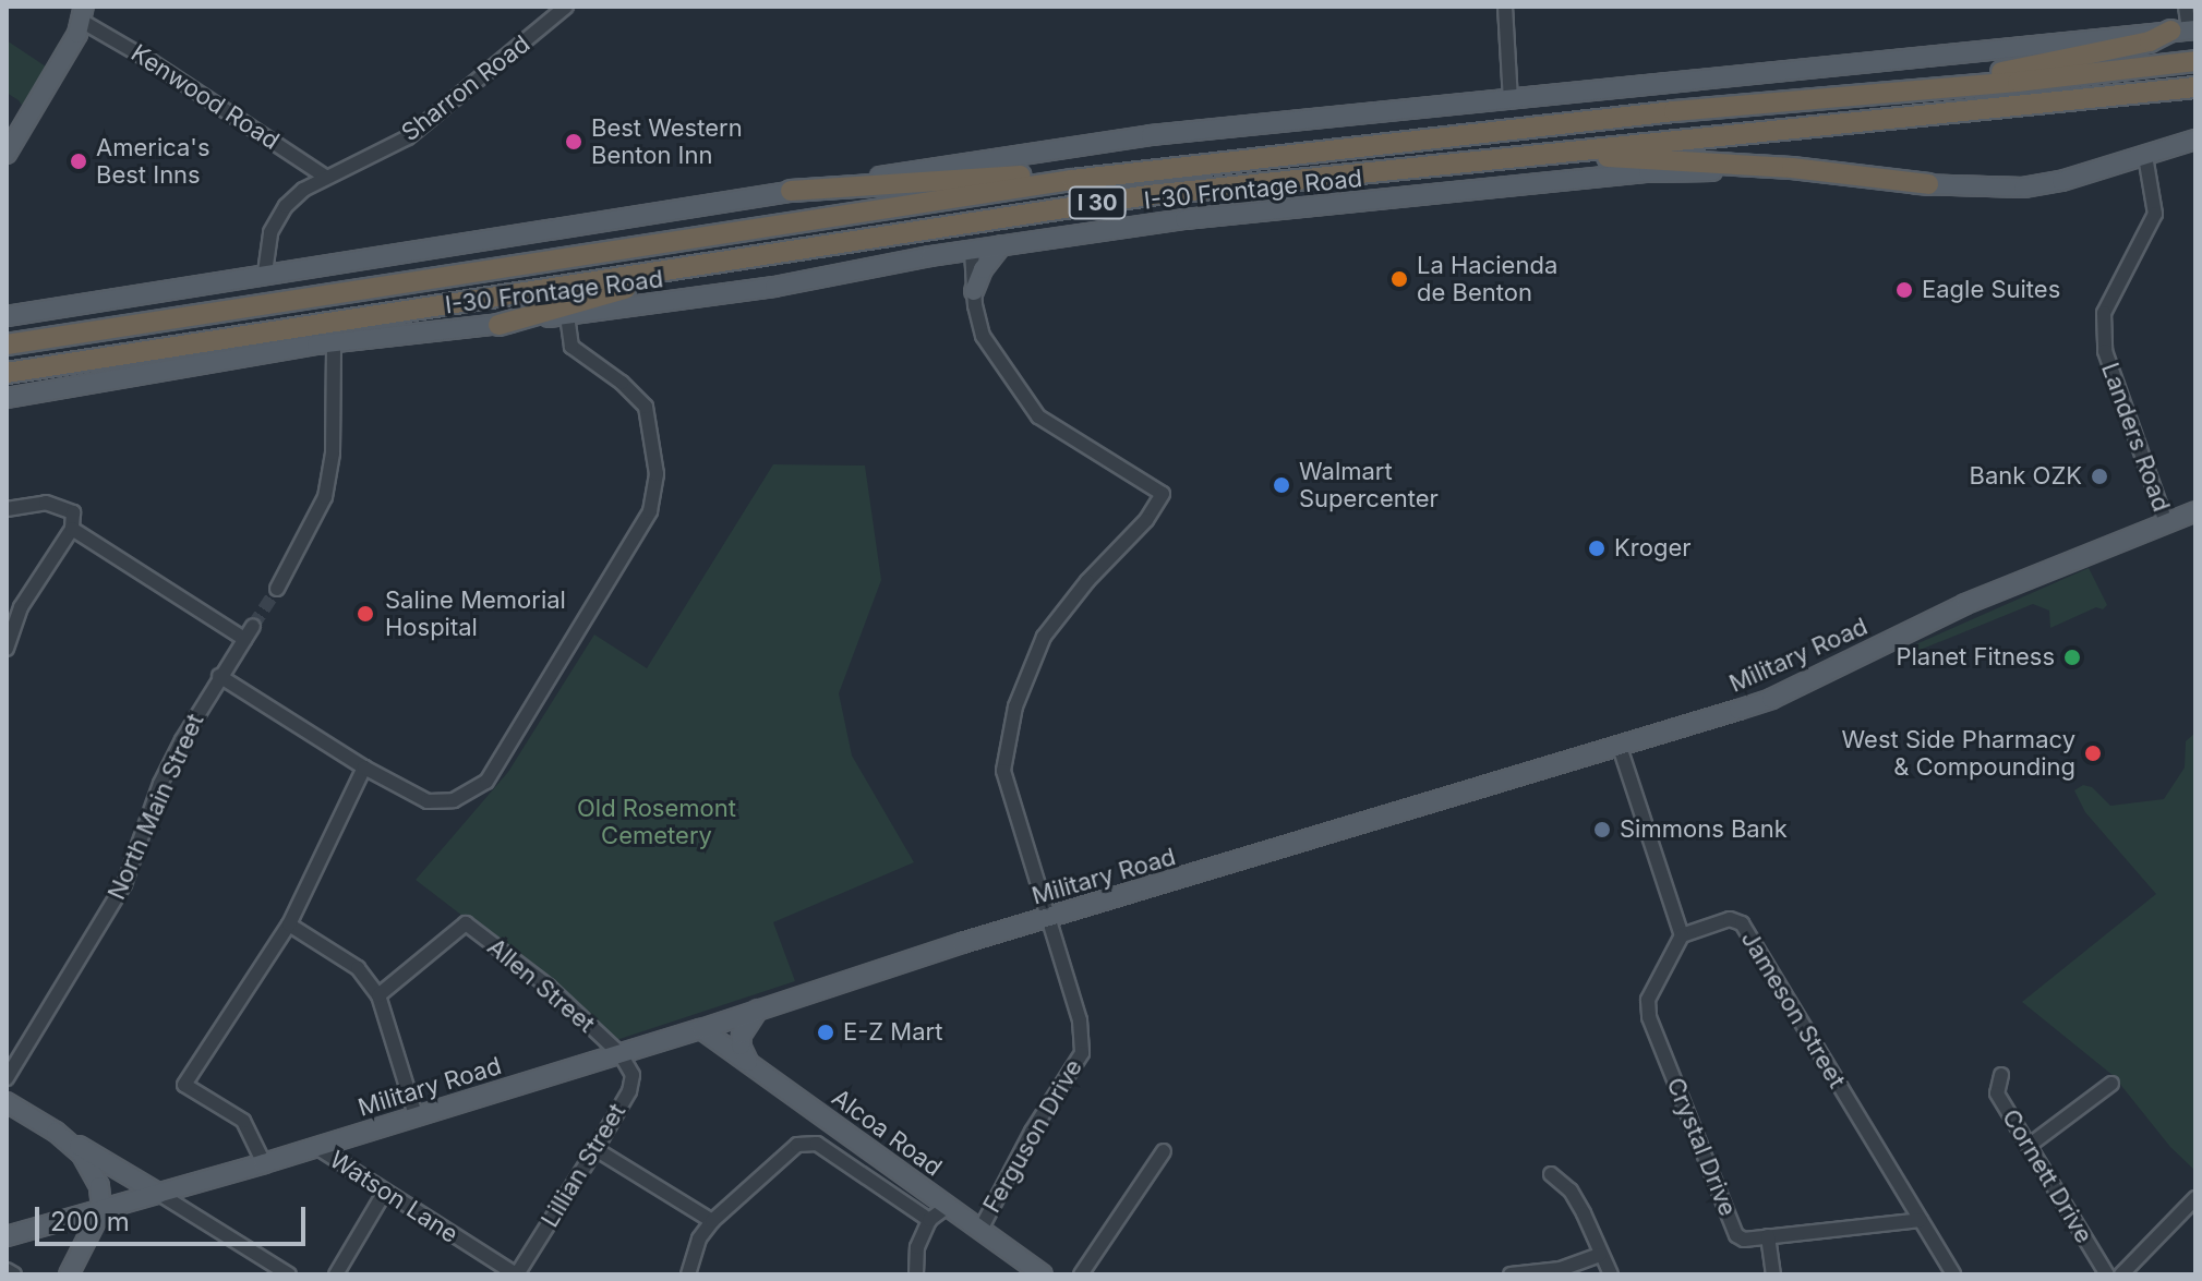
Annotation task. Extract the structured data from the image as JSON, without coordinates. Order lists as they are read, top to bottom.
{
  "streets": {
    "highway": ["I 30"],
    "main road": ["I-30 Frontage Road", "Military Road", "Alcoa Road"],
    "street": [
      "Sharron Road",
      "Kenwood Road",
      "Landers Road",
      "North Main Street",
      "Allen Street",
      "Jameson Street",
      "Ferguson Drive",
      "Crystal Drive",
      "Lillian Street",
      "Cornett Drive",
      "Watson Lane"
    ]
  },
  "crossings": [
    ["Sharron Road", "Kenwood Road"],
    ["I-30 Frontage Road", "Landers Road"],
    ["I-30 Frontage Road", "Ferguson Drive"],
    ["Landers Road", "Military Road"],
    ["Military Road", "Allen Street"],
    ["Military Road", "Alcoa Road"],
    ["Military Road", "Ferguson Drive"],
    ["Military Road", "Lillian Street"],
    ["Military Road", "Watson Lane"],
    ["Allen Street", "Lillian Street"],
    ["Jameson Street", "Crystal Drive"],
    ["Alcoa Road", "Ferguson Drive"],
    ["Lillian Street", "Watson Lane"]
  ],
  "parks": ["Old Rosemont Cemetery"],
  "places": [
    "Best Western Benton Inn",
    "America's Best Inns",
    "La Hacienda de Benton",
    "Eagle Suites",
    "Bank OZK",
    "Walmart Supercenter",
    "Kroger",
    "Saline Memorial Hospital",
    "Planet Fitness",
    "West Side Pharmacy & Compounding",
    "Simmons Bank",
    "E-Z Mart"
  ],
  "scale_bar": "200 m"
}
